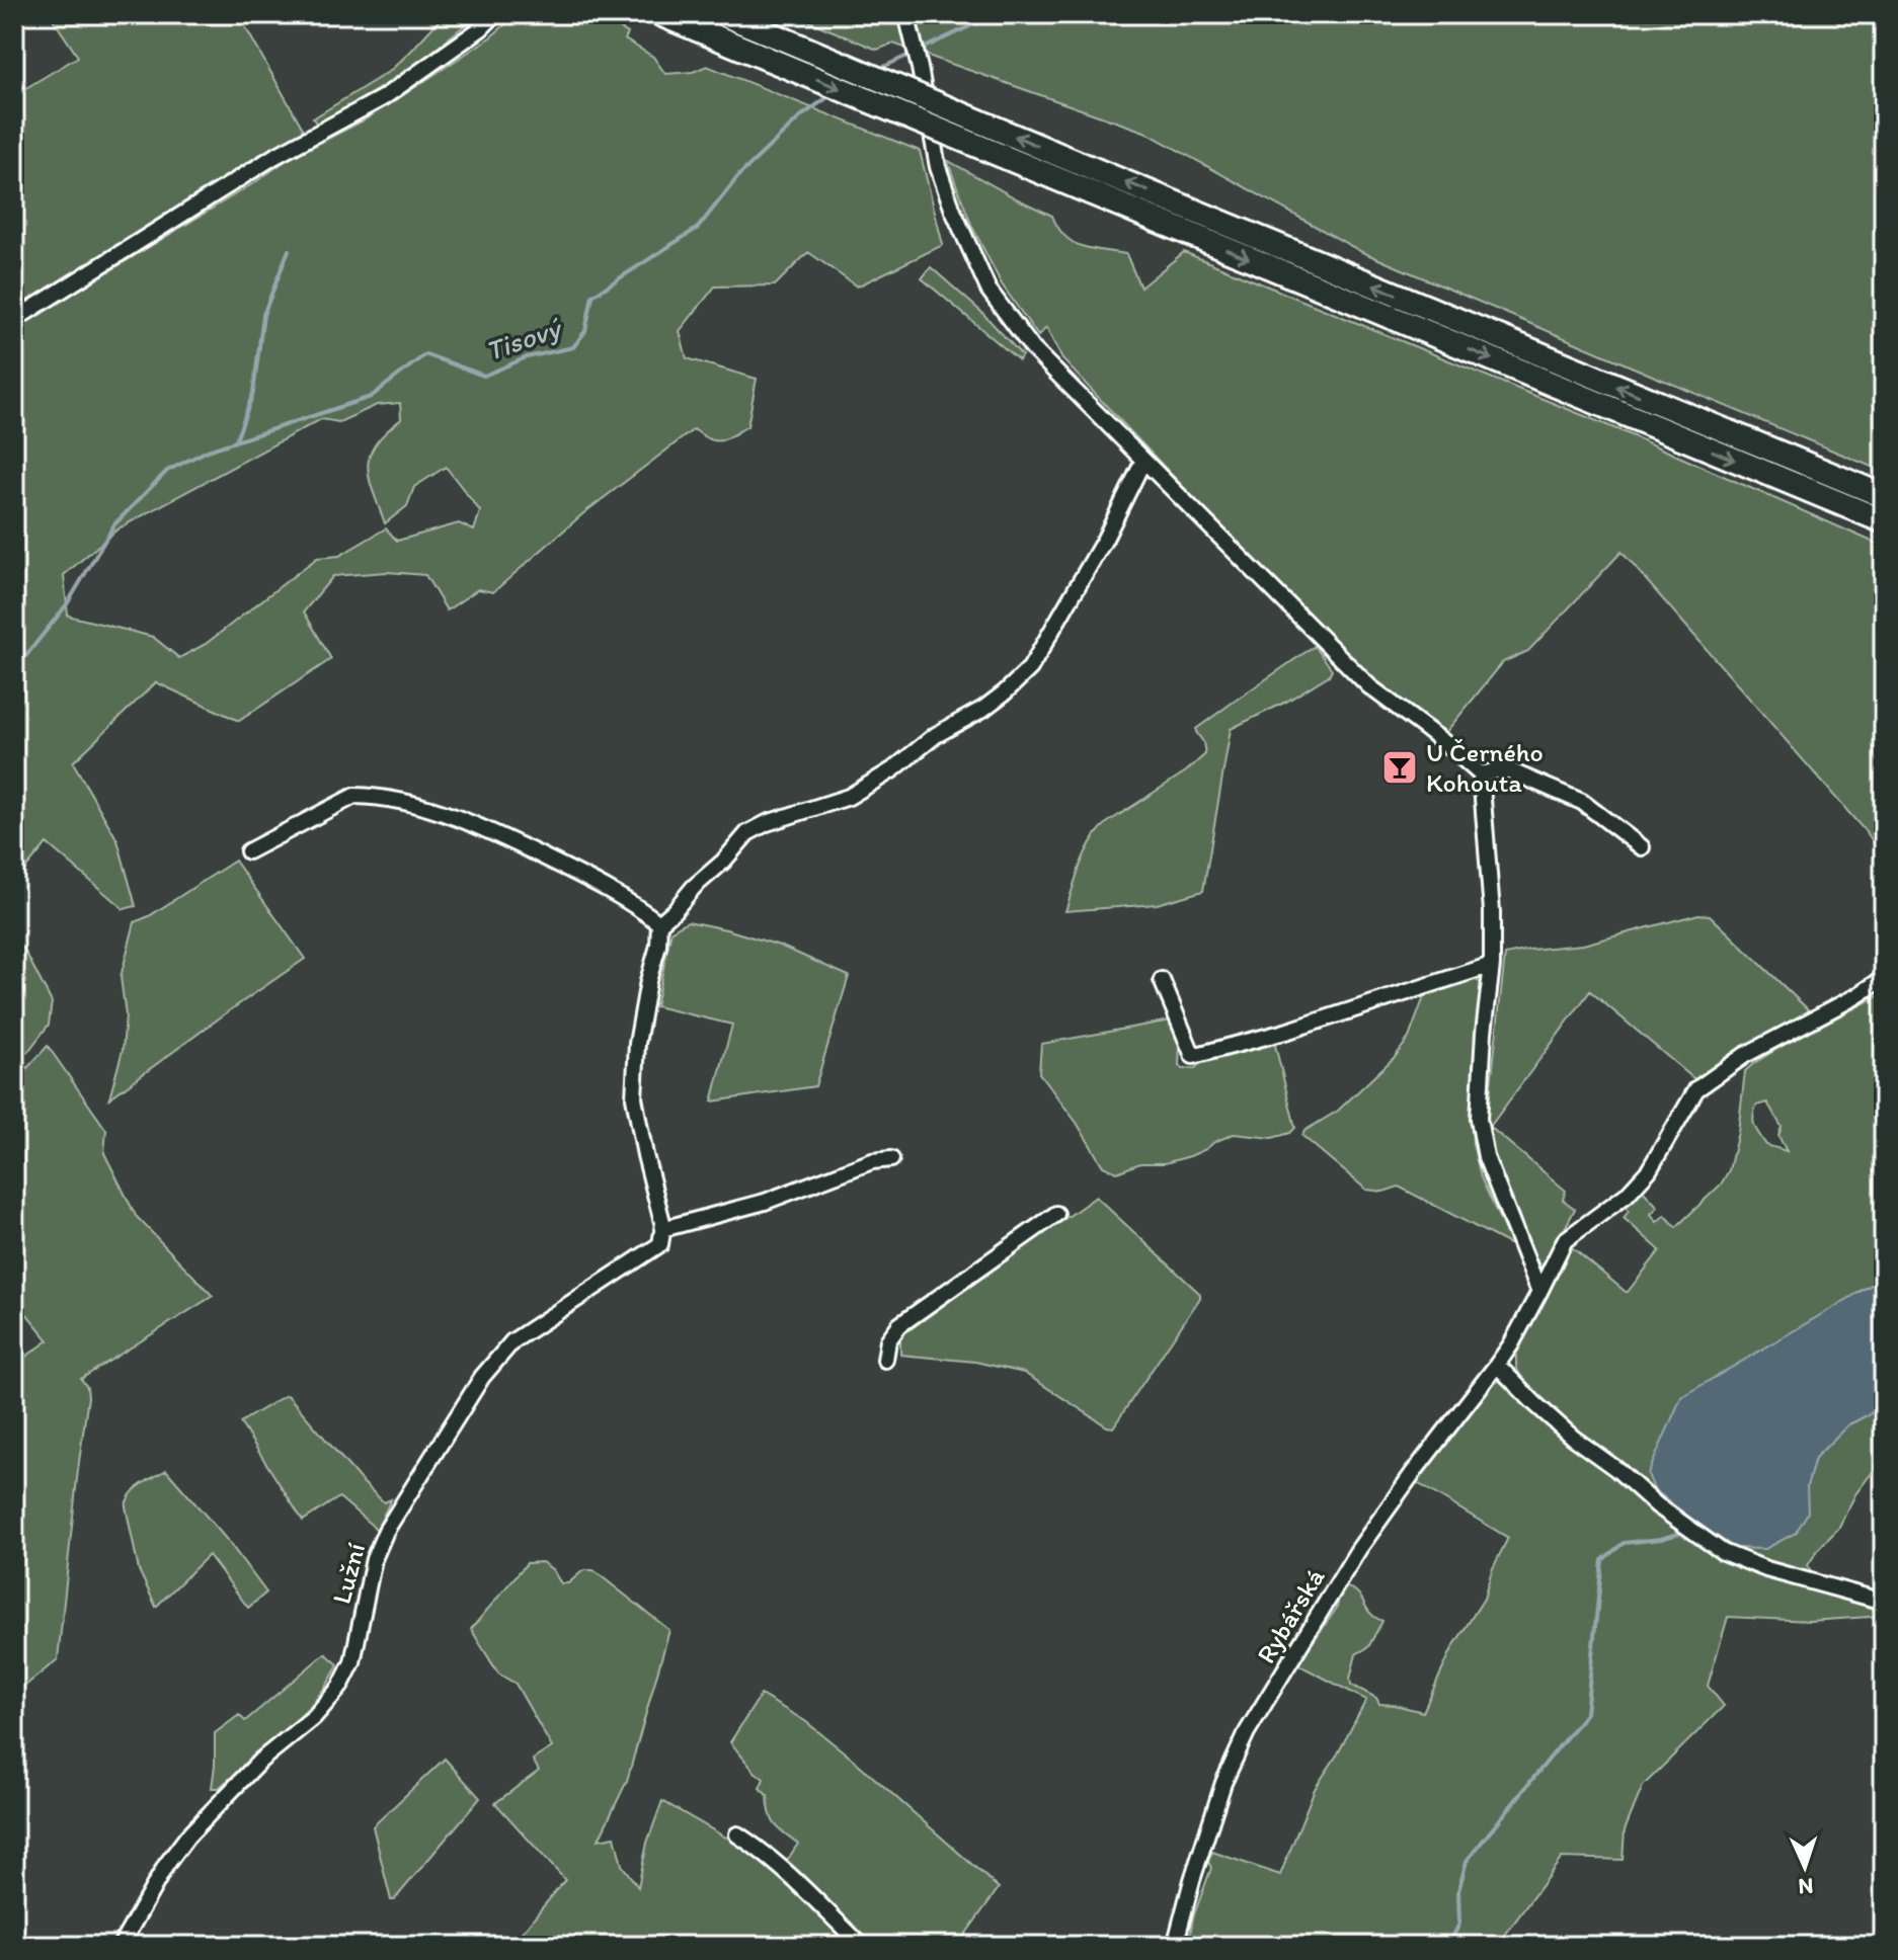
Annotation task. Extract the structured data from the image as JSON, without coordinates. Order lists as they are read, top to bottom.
{
  "streets": {
    "street": ["Lužní", "Rybářská"]
  },
  "water": ["Tisový"],
  "places": {
    "bar": ["U Černého Kohouta"]
  },
  "north": "bottom"
}
